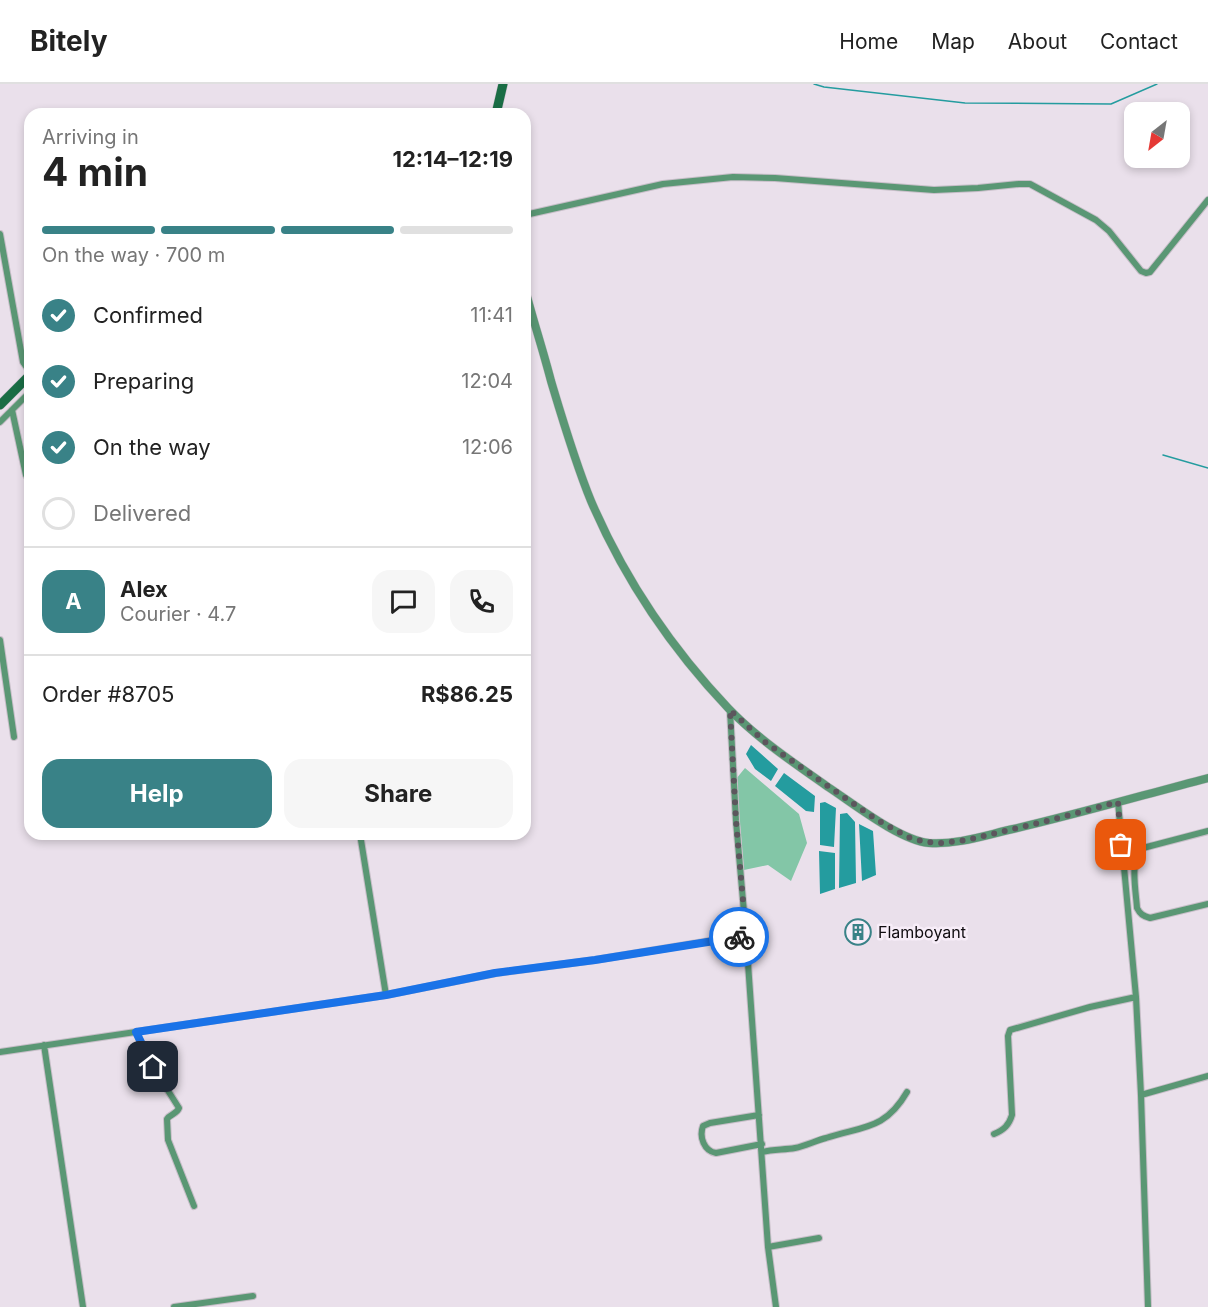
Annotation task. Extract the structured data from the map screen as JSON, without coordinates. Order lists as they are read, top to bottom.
{
  "places": {
    "building": ["Flamboyant"]
  },
  "north": "bottom left",
  "page": {
    "header": "Bitely",
    "nav": [
      "Home",
      "Map",
      "About",
      "Contact"
    ],
    "heading": ["4 min", "Arriving in", "12:14–12:19"],
    "panel": [
      "Alex",
      "Courier · 4.7",
      "Order #8705",
      "R$86.25"
    ],
    "bar": "On the way · 700 m",
    "list": [
      ["Confirmed", "11:41"],
      ["Preparing", "12:04"],
      ["On the way", "12:06"],
      "Delivered"
    ],
    "round": "A",
    "buttons": ["Help", "Share"]
  }
}
